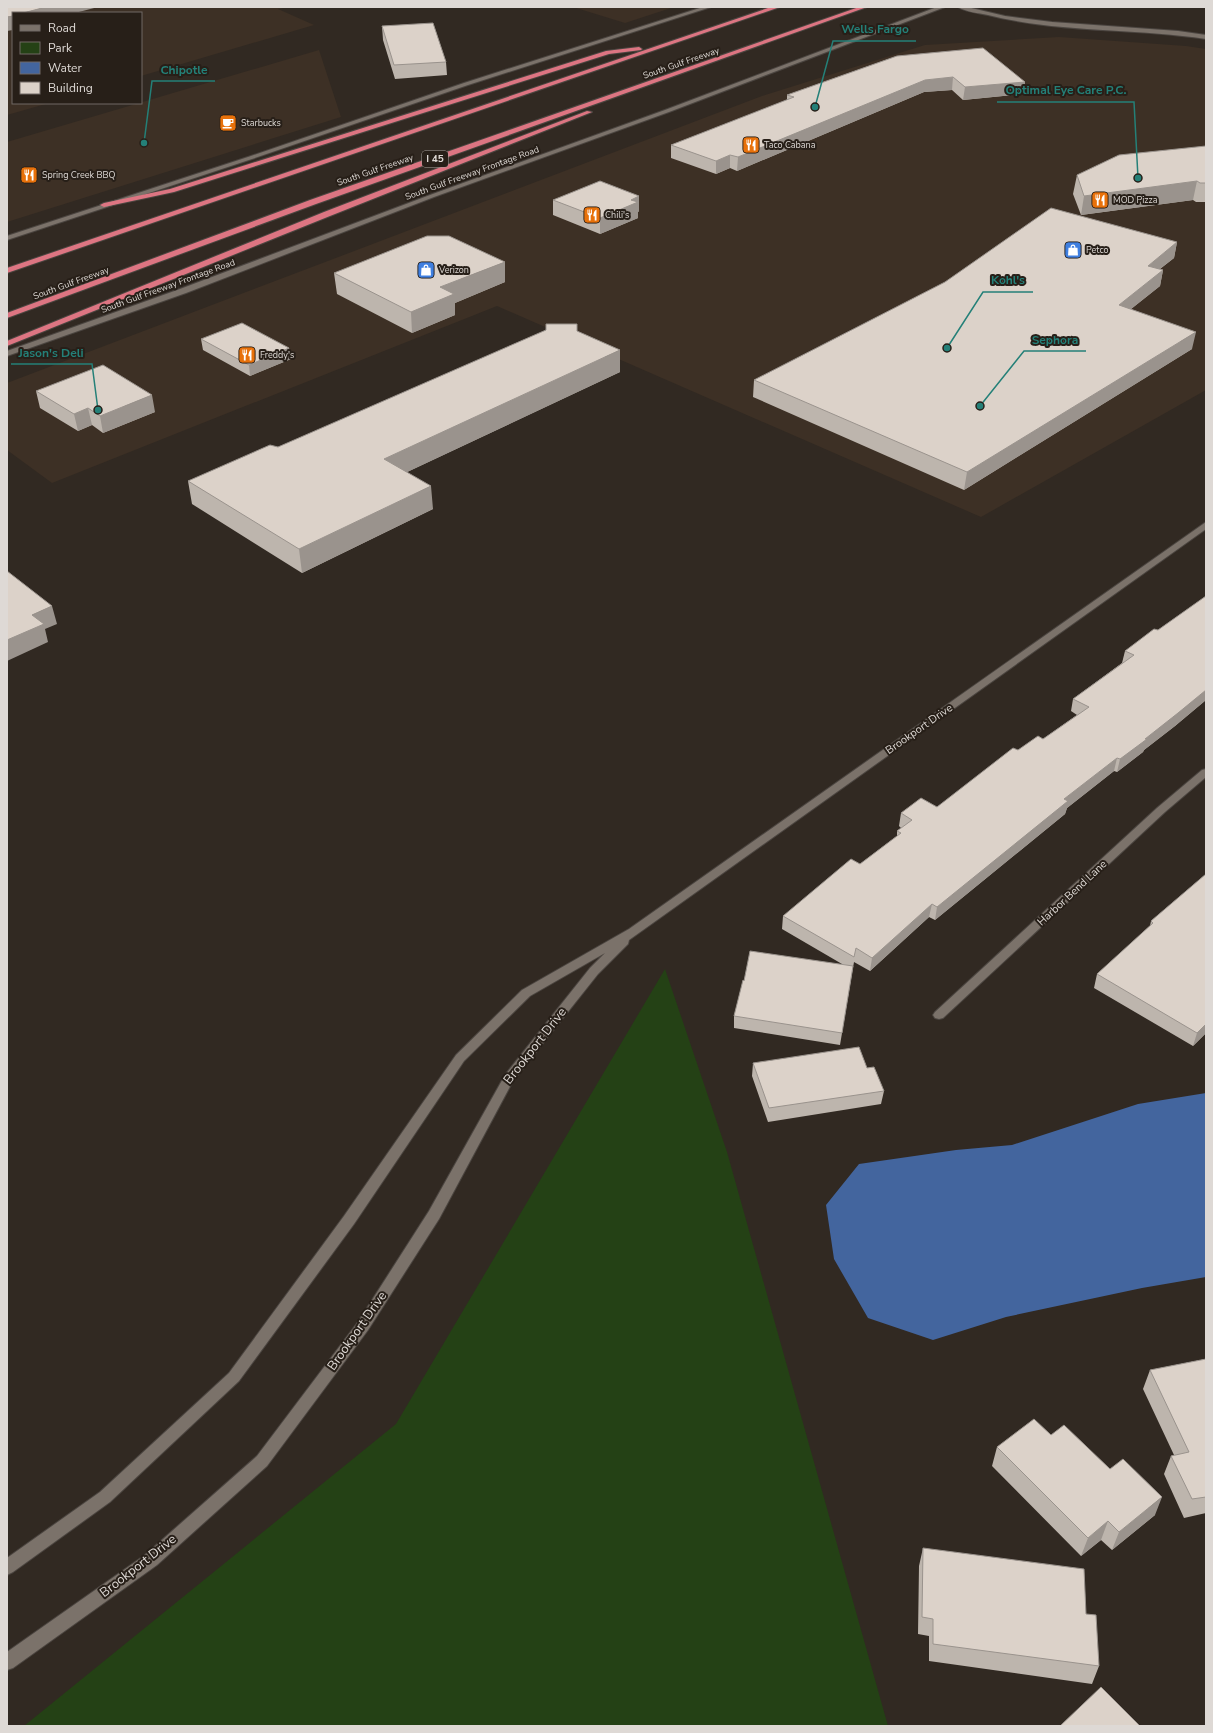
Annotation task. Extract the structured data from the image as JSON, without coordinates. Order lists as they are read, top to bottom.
{
  "streets": {
    "highway": ["South Gulf Freeway", "I 45"],
    "main road": ["South Gulf Freeway Frontage Road", "Brookport Drive", "Harbor Bend Lane"]
  },
  "places": {
    "other": [
      "Wells Fargo",
      "Chipotle",
      "Optimal Eye Care P.C.",
      "Kohl's",
      "Sephora",
      "Jason's Deli"
    ],
    "cafe": ["Starbucks"],
    "restaurant": [
      "Taco Cabana",
      "Spring Creek BBQ",
      "MOD Pizza",
      "Chili's",
      "Freddy's"
    ],
    "shop": ["Petco", "Verizon"]
  },
  "legend": [
    "Road",
    "Park",
    "Water",
    "Building"
  ]
}
